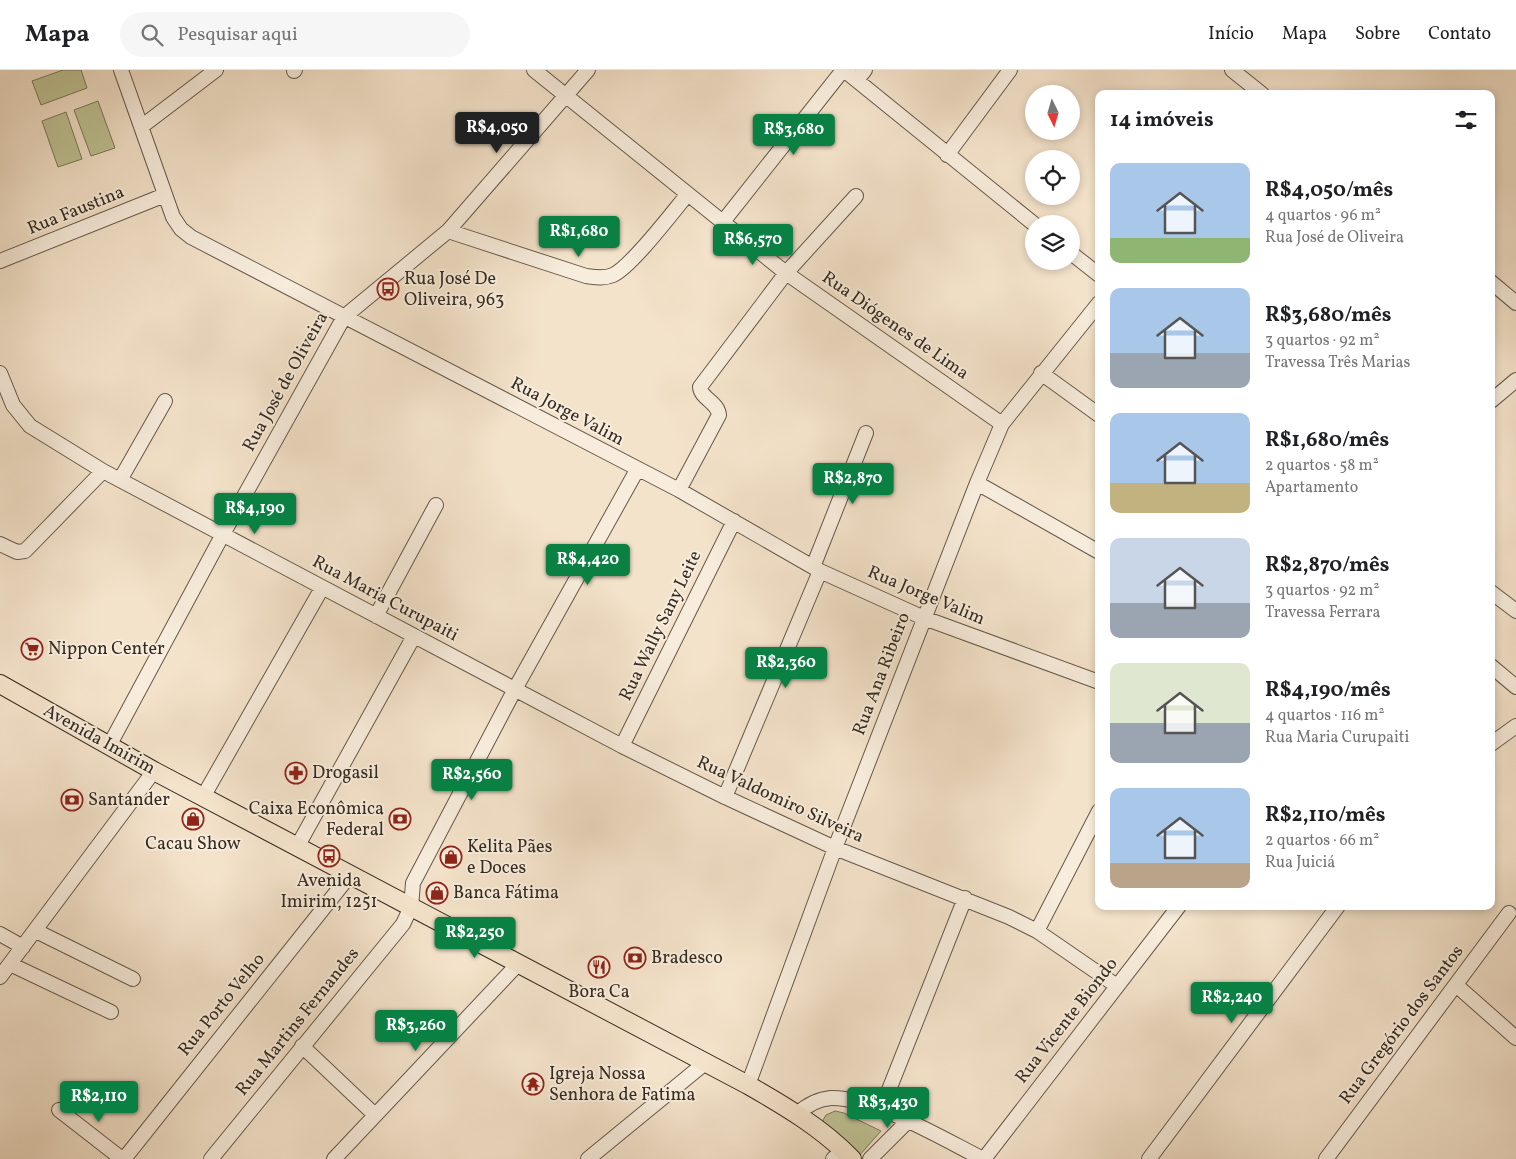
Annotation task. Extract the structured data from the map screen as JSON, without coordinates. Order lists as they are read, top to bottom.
{
  "streets": {
    "main road": ["Avenida Imirim"],
    "street": [
      "Rua Faustina",
      "Rua Diógenes de Lima",
      "Rua José de Oliveira",
      "Rua Jorge Valim",
      "Rua Maria Curupaiti",
      "Rua Wally Sany Leite",
      "Rua Ana Ribeiro",
      "Rua Valdomiro Silveira",
      "Rua Porto Velho",
      "Rua Vicente Biondo",
      "Rua Martins Fernandes",
      "Rua Gregório dos Santos"
    ]
  },
  "crossings": [
    ["Rua Faustina", "Rua Jorge Valim"],
    ["Rua Diógenes de Lima", "Rua José de Oliveira"],
    ["Rua Diógenes de Lima", "Rua Ana Ribeiro"],
    ["Rua José de Oliveira", "Rua Jorge Valim"],
    ["Rua José de Oliveira", "Rua Maria Curupaiti"],
    ["Rua José de Oliveira", "Avenida Imirim"],
    ["Rua Jorge Valim", "Rua Wally Sany Leite"],
    ["Rua Jorge Valim", "Rua Ana Ribeiro"],
    ["Rua Maria Curupaiti", "Rua Valdomiro Silveira"],
    ["Rua Wally Sany Leite", "Rua Valdomiro Silveira"],
    ["Rua Ana Ribeiro", "Avenida Imirim"],
    ["Rua Ana Ribeiro", "Rua Valdomiro Silveira"],
    ["Avenida Imirim", "Rua Porto Velho"],
    ["Avenida Imirim", "Rua Martins Fernandes"],
    ["Rua Valdomiro Silveira", "Rua Vicente Biondo"]
  ],
  "places": {
    "bus stop": ["Rua José De Oliveira, 963", "Avenida Imirim, 1251"],
    "supermarket": ["Nippon Center"],
    "pharmacy": ["Drogasil"],
    "bank": ["Santander", "Caixa Econômica Federal", "Bradesco"],
    "shop": ["Cacau Show", "Kelita Pães e Doces", "Banca Fátima"],
    "restaurant": ["Bora Ca"],
    "temple": ["Igreja Nossa Senhora de Fatima"]
  },
  "north": "bottom",
  "page": {
    "header": "Mapa",
    "search": "Pesquisar aqui",
    "nav": [
      "Início",
      "Mapa",
      "Sobre",
      "Contato"
    ],
    "heading": "14 imóveis",
    "price": [
      "R$4,050",
      "R$3,680",
      "R$1,680",
      "R$6,570",
      "R$2,870",
      "R$4,190",
      "R$4,420",
      "R$2,360",
      "R$2,560",
      "R$2,250",
      "R$2,240",
      "R$3,260",
      "R$2,110",
      "R$3,430"
    ],
    "list": [
      {
        "name": "R$4,050/mês",
        "note": "4 quartos · 96 m² · Rua José de Oliveira"
      },
      {
        "name": "R$3,680/mês",
        "note": "3 quartos · 92 m² · Travessa Três Marias"
      },
      {
        "name": "R$1,680/mês",
        "note": "2 quartos · 58 m² · Apartamento"
      },
      {
        "name": "R$2,870/mês",
        "note": "3 quartos · 92 m² · Travessa Ferrara"
      },
      {
        "name": "R$4,190/mês",
        "note": "4 quartos · 116 m² · Rua Maria Curupaiti"
      },
      {
        "name": "R$2,110/mês",
        "note": "2 quartos · 66 m² · Rua Juiciá"
      }
    ]
  }
}
